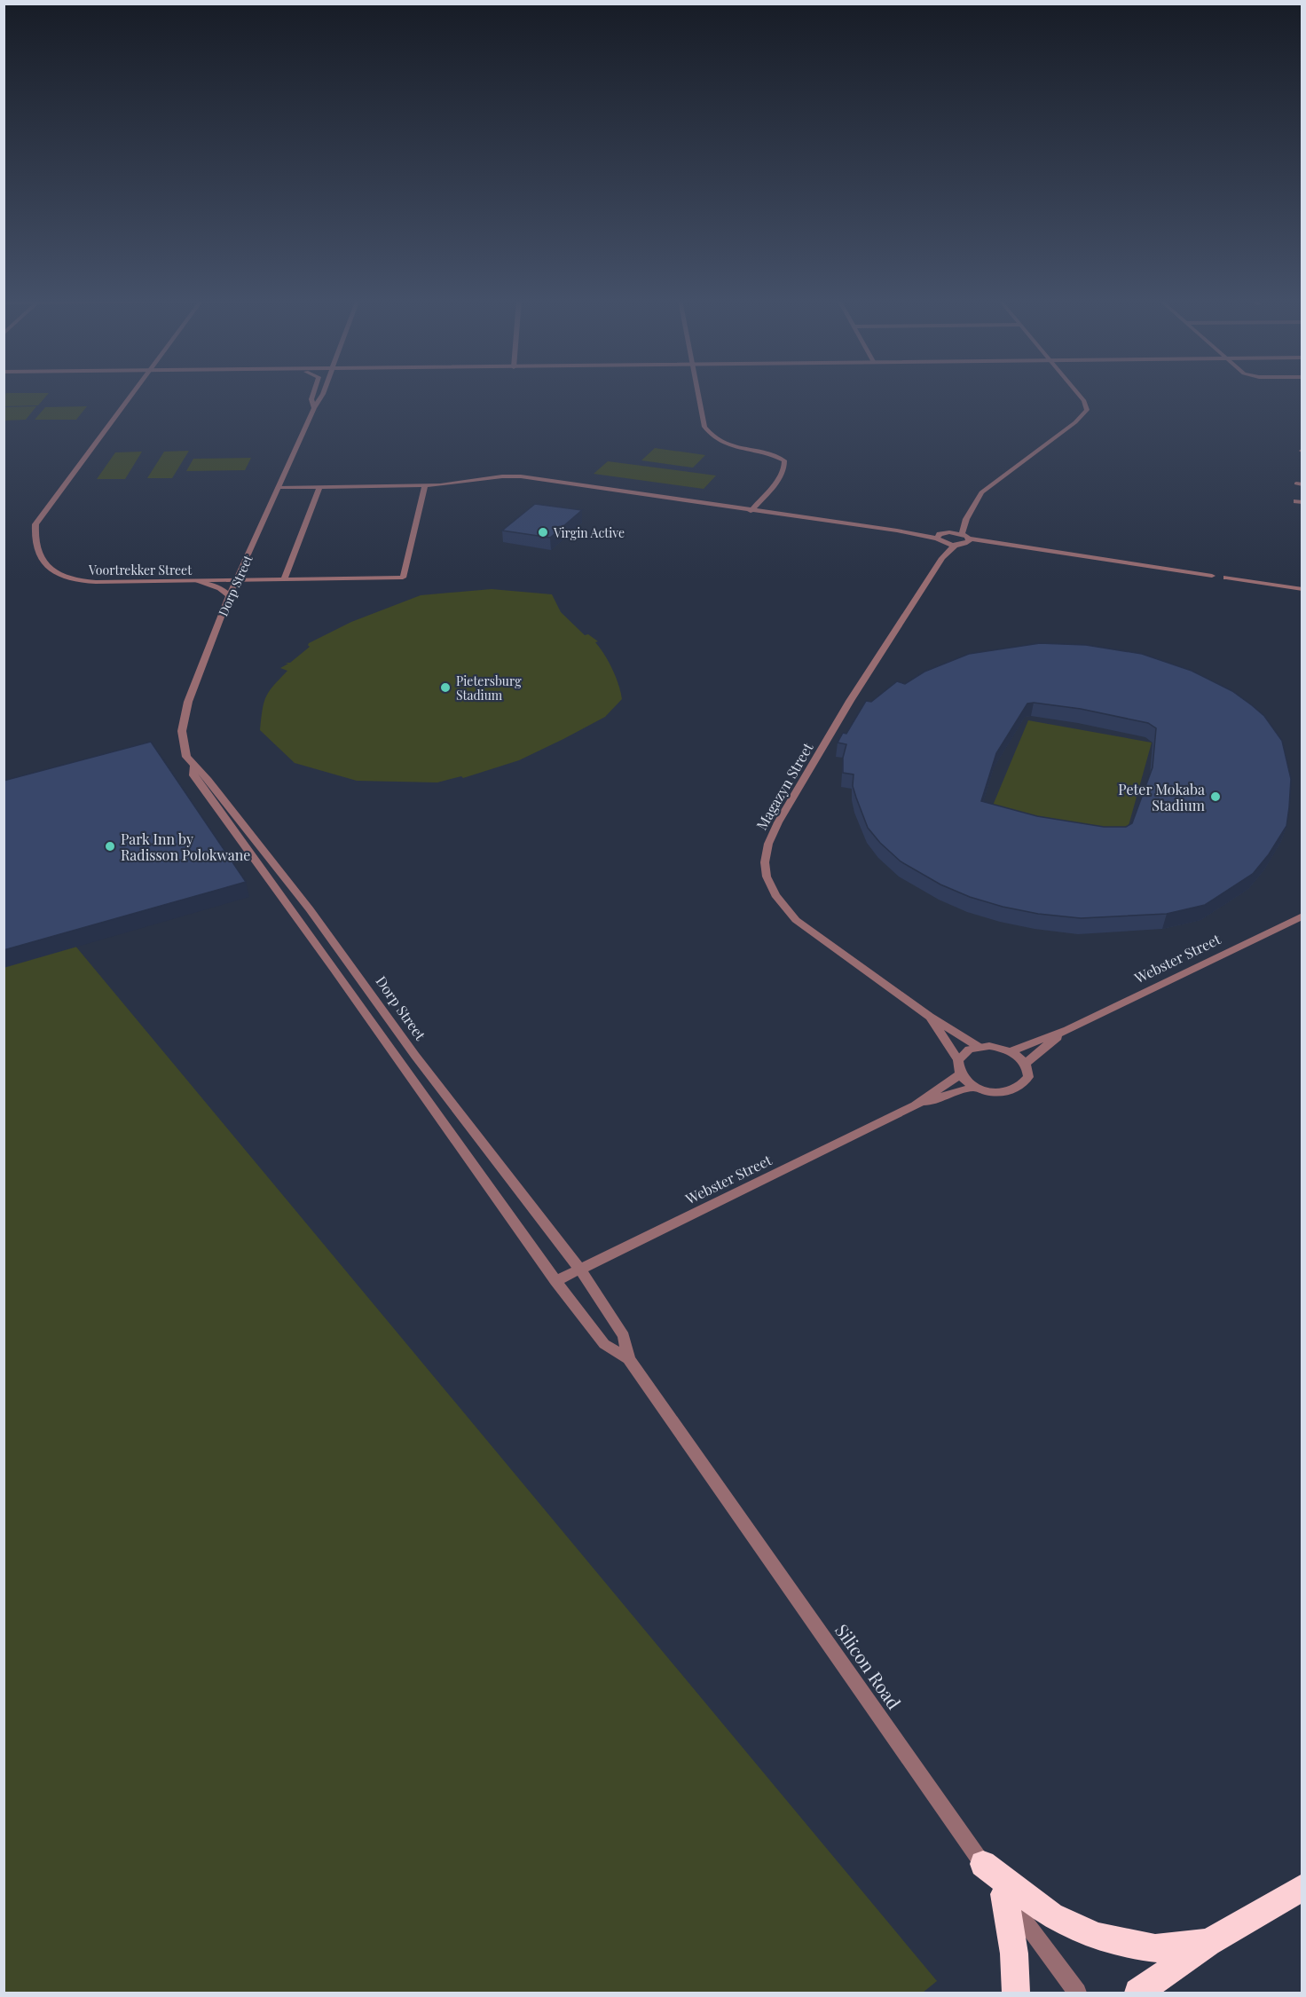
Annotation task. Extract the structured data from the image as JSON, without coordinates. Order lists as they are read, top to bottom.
{
  "streets": {
    "street": [
      "Voortrekker Street",
      "Dorp Street",
      "Magazyn Street",
      "Webster Street",
      "Silicon Road"
    ]
  },
  "crossings": [
    ["Voortrekker Street", "Dorp Street"],
    ["Dorp Street", "Webster Street"],
    ["Dorp Street", "Silicon Road"],
    ["Magazyn Street", "Webster Street"],
    ["Webster Street", "Silicon Road"]
  ],
  "places": [
    "Virgin Active",
    "Pietersburg Stadium",
    "Peter Mokaba Stadium",
    "Park Inn by Radisson Polokwane"
  ]
}
